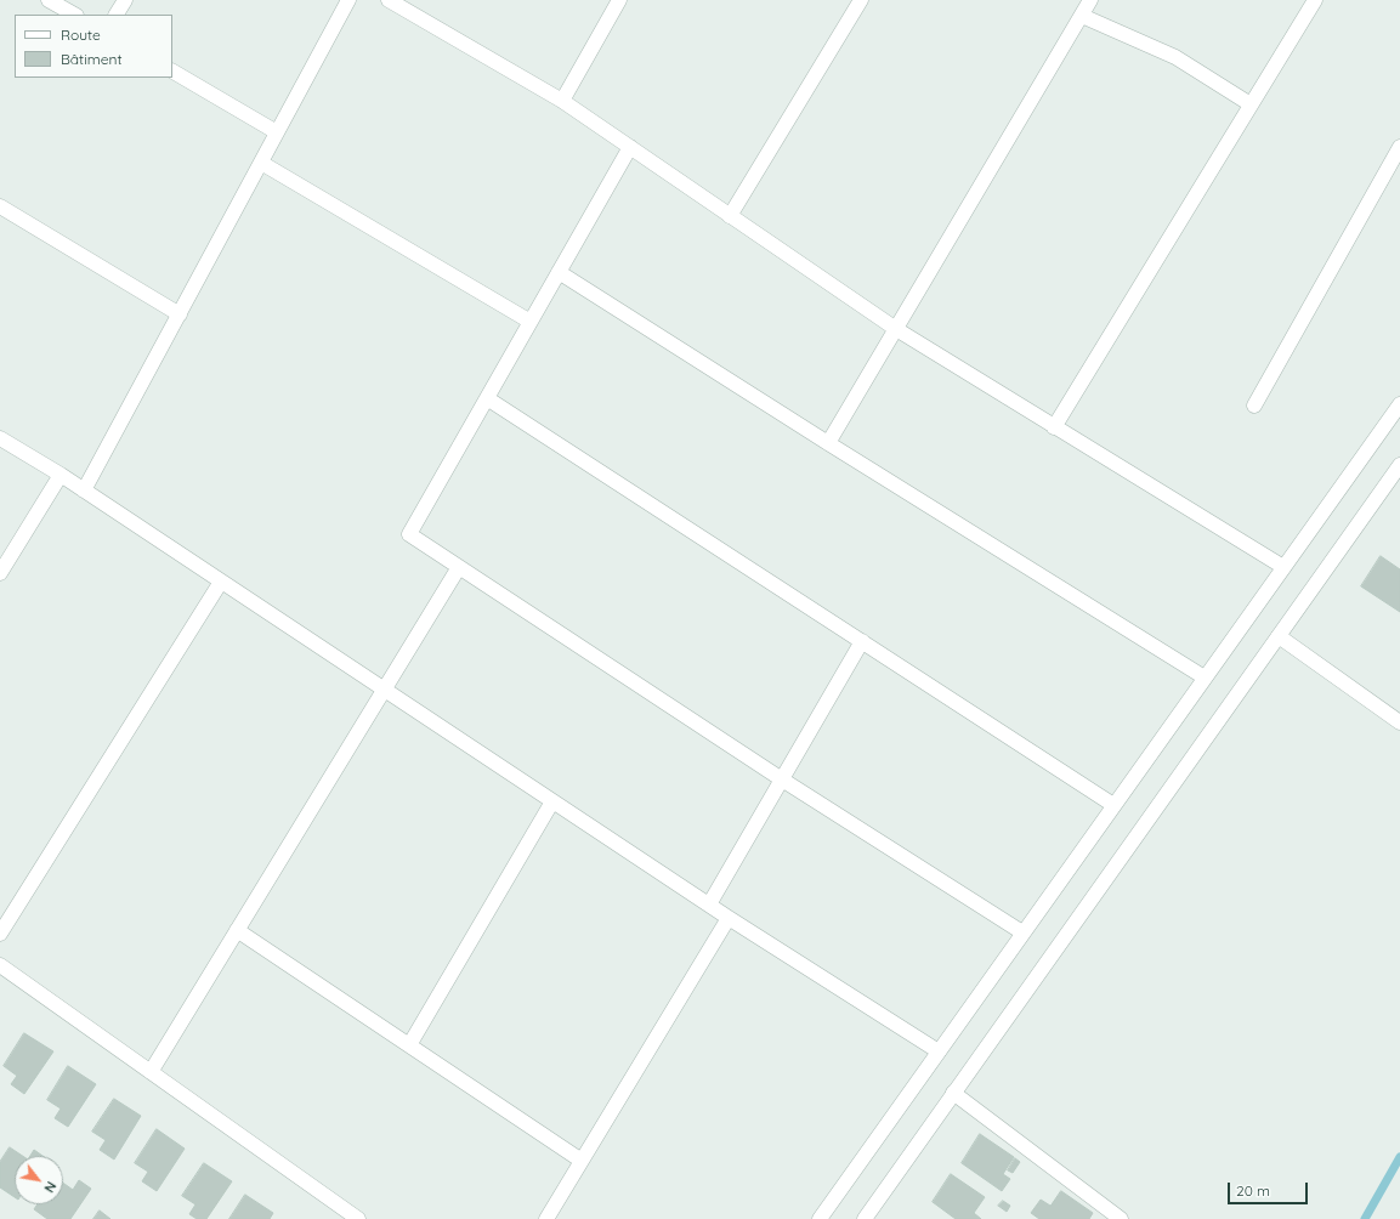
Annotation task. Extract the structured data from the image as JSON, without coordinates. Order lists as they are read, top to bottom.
{
  "legend": ["Route", "Bâtiment"],
  "scale_bar": "20 m",
  "north": "bottom right"
}
